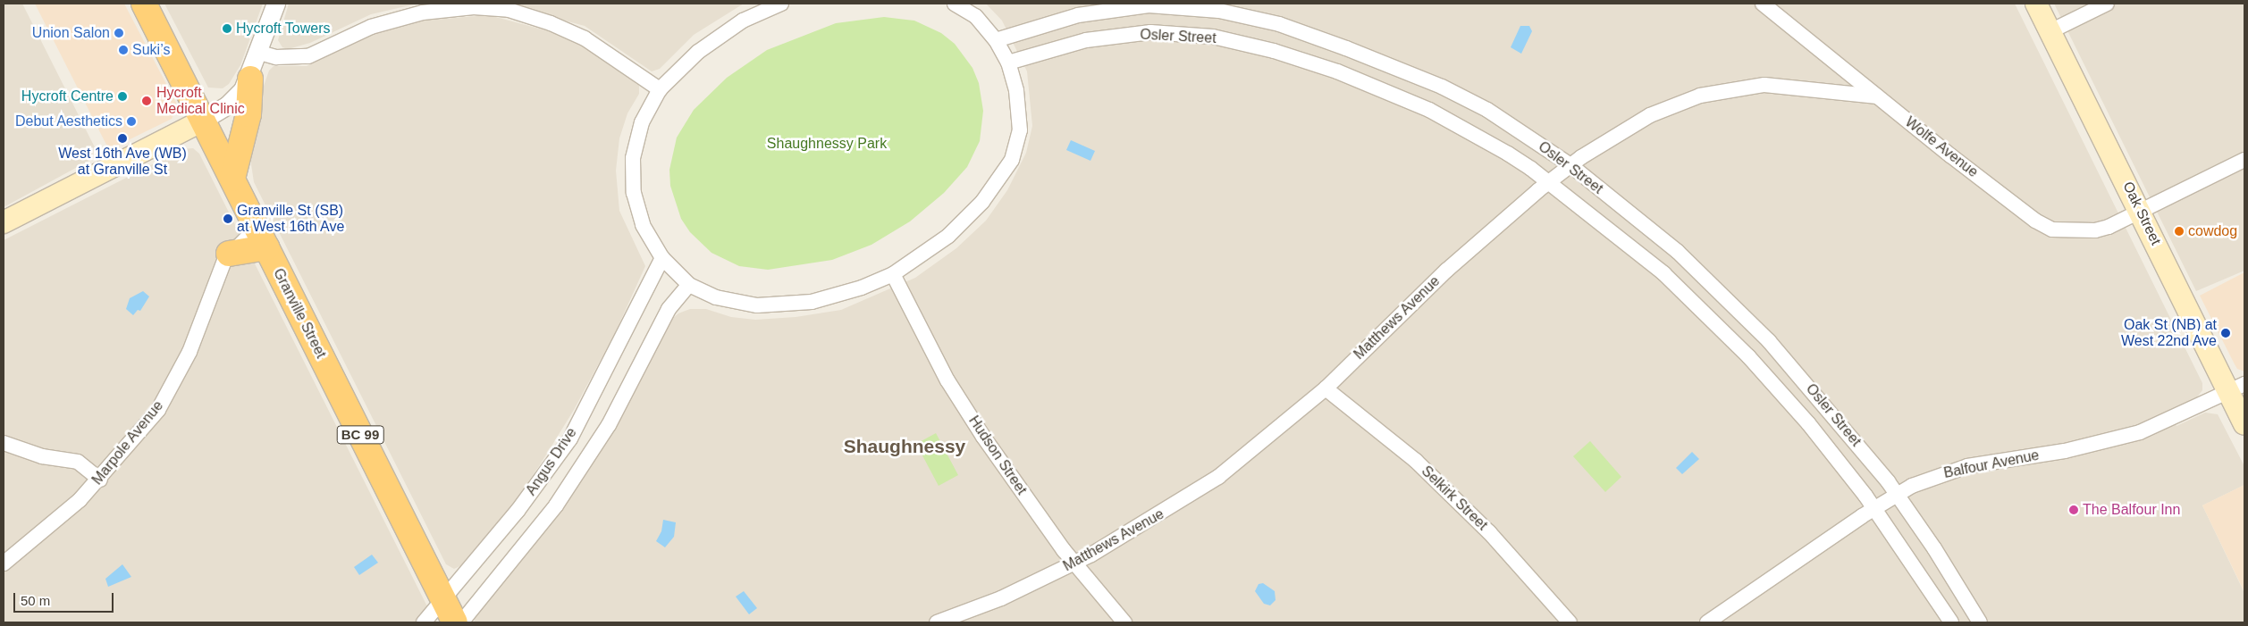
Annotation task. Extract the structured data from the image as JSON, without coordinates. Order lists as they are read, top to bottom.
{
  "streets": {
    "highway": ["Granville Street", "BC 99"],
    "main road": ["Oak Street"],
    "street": [
      "Osler Street",
      "Wolfe Avenue",
      "Matthews Avenue",
      "Marpole Avenue",
      "Hudson Street",
      "Angus Drive",
      "Balfour Avenue",
      "Selkirk Street"
    ]
  },
  "crossings": [
    ["Osler Street", "Matthews Avenue"],
    ["Osler Street", "Balfour Avenue"],
    ["Wolfe Avenue", "Oak Street"],
    ["Wolfe Avenue", "Matthews Avenue"],
    ["Oak Street", "Balfour Avenue"],
    ["Granville Street", "Angus Drive"],
    ["Matthews Avenue", "Hudson Street"],
    ["Matthews Avenue", "Selkirk Street"]
  ],
  "districts": ["Shaughnessy"],
  "parks": ["Shaughnessy Park"],
  "places": [
    "Hycroft Towers",
    "Union Salon",
    "Suki’s",
    "Hycroft Centre",
    "Hycroft Medical Clinic",
    "Debut Aesthetics",
    "West 16th Ave (WB) at Granville St",
    "Granville St (SB) at West 16th Ave",
    "cowdog",
    "Oak St (NB) at West 22nd Ave",
    "The Balfour Inn"
  ],
  "scale_bar": "50 m"
}
